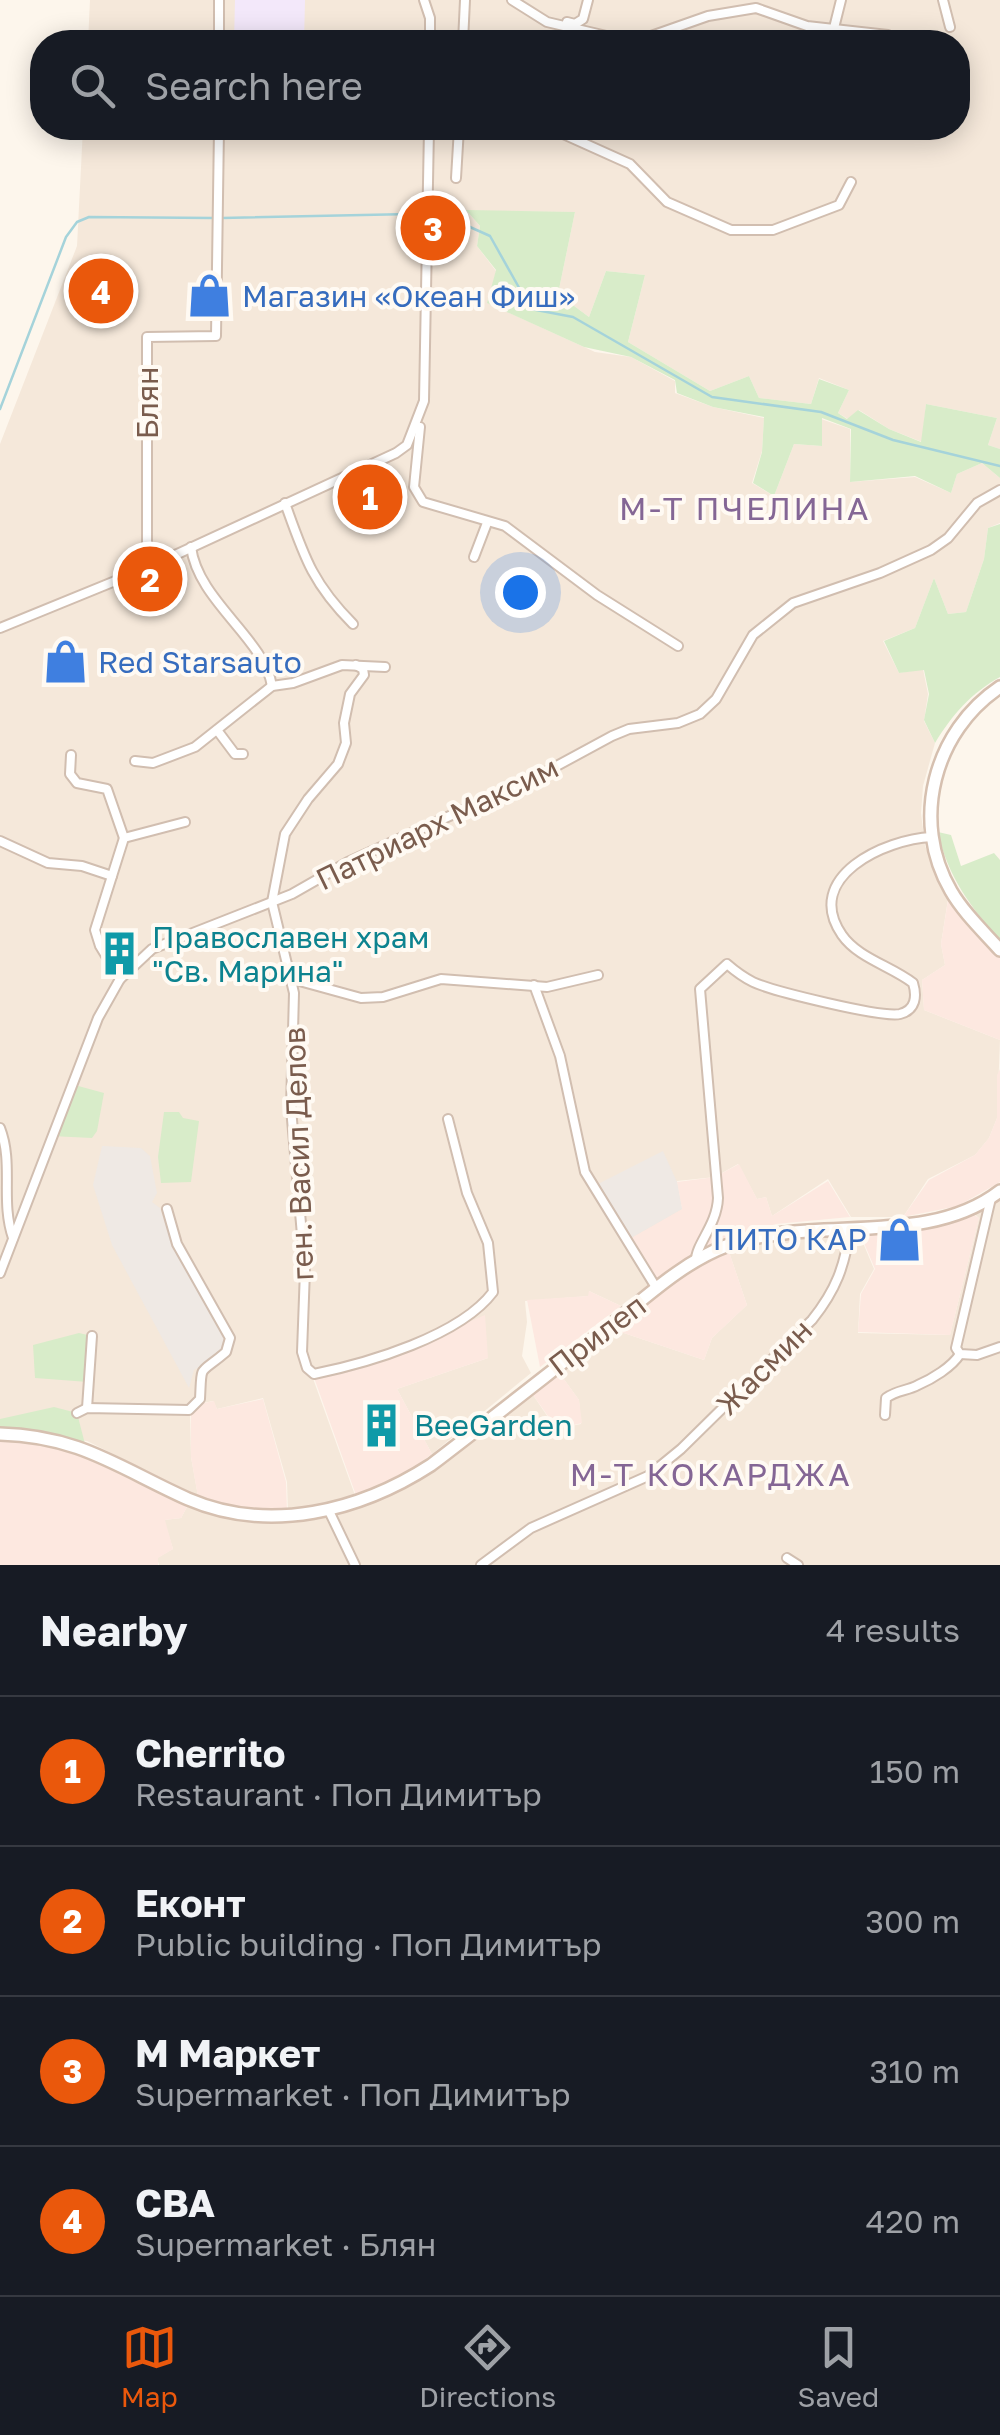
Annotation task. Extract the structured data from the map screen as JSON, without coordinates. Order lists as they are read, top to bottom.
{
  "streets": {
    "street": [
      "Блян",
      "Патриарх Максим",
      "ген. Васил Делов",
      "Прилеп",
      "Жасмин"
    ]
  },
  "crossings": [
    ["Патриарх Максим", "ген. Васил Делов"],
    ["Прилеп", "Жасмин"]
  ],
  "districts": ["М-Т ПЧЕЛИНА", "М-Т КОКАРДЖА"],
  "places": {
    "shop": ["Магазин «Океан Фиш»", "Red Starsauto", "ПИТО КАР"],
    "building": ["Православен храм \"Св. Марина\"", "BeeGarden"]
  },
  "page": {
    "search": "Search here",
    "pins": [
      "3",
      "4",
      "1",
      "2"
    ],
    "heading": ["Nearby", "4 results"],
    "list": [
      {
        "mark": "1",
        "name": "Cherrito",
        "note": "Restaurant · Поп Димитър",
        "value": "150 m"
      },
      {
        "mark": "2",
        "name": "Еконт",
        "note": "Public building · Поп Димитър",
        "value": "300 m"
      },
      {
        "mark": "3",
        "name": "М Маркет",
        "note": "Supermarket · Поп Димитър",
        "value": "310 m"
      },
      {
        "mark": "4",
        "name": "CBA",
        "note": "Supermarket · Блян",
        "value": "420 m"
      }
    ],
    "nav": ["Map", "Directions", "Saved"]
  }
}
